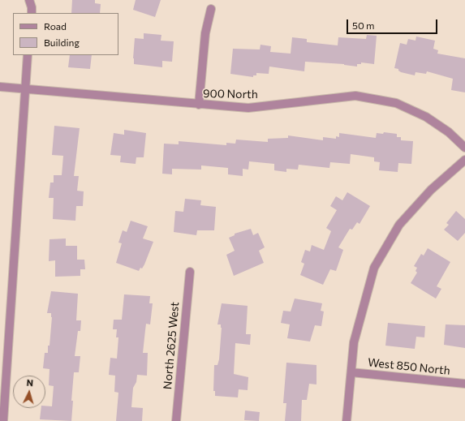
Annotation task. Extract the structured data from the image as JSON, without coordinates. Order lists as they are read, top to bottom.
{
  "streets": {
    "street": ["900 North", "North 2625 West", "West 850 North"]
  },
  "legend": ["Road", "Building"],
  "scale_bar": "50 m",
  "north": "top"
}
